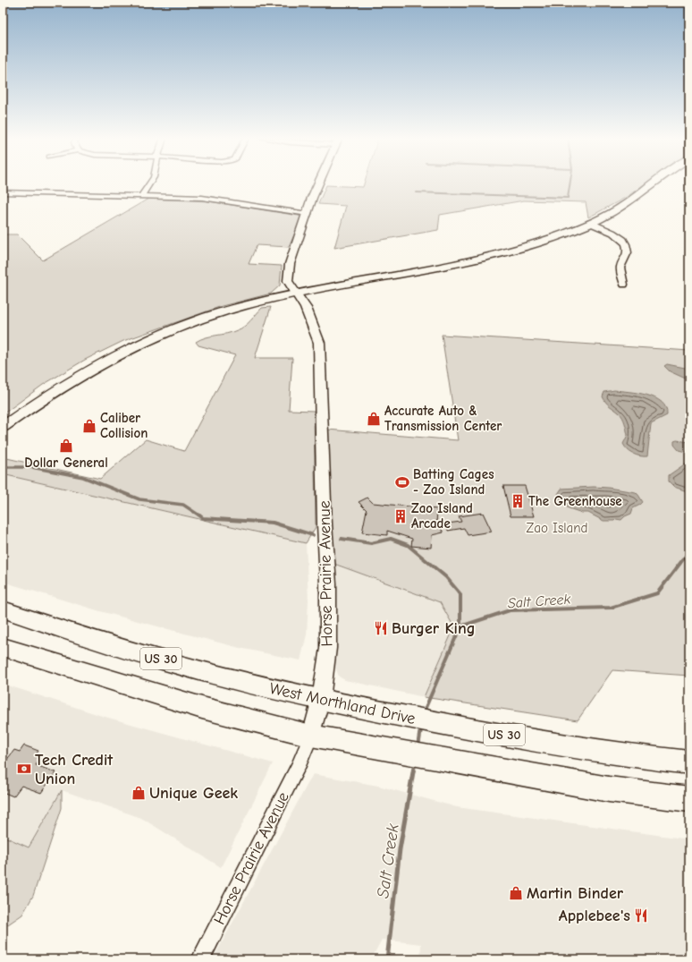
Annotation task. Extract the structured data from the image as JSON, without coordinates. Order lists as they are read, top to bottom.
{
  "streets": {
    "highway": ["US 30", "West Morthland Drive"],
    "street": ["Horse Prairie Avenue"]
  },
  "crossings": [
    ["Horse Prairie Avenue", "US 30"],
    ["Horse Prairie Avenue", "West Morthland Drive"]
  ],
  "water": ["Salt Creek"],
  "parks": ["Zao Island"],
  "places": {
    "shop": [
      "Accurate Auto & Transmission Center",
      "Caliber Collision",
      "Dollar General",
      "Unique Geek",
      "Martin Binder"
    ],
    "sports": ["Batting Cages - Zao Island"],
    "building": ["The Greenhouse", "Zao Island Arcade"],
    "restaurant": ["Burger King", "Applebee's"],
    "bank": ["Tech Credit Union"]
  }
}
